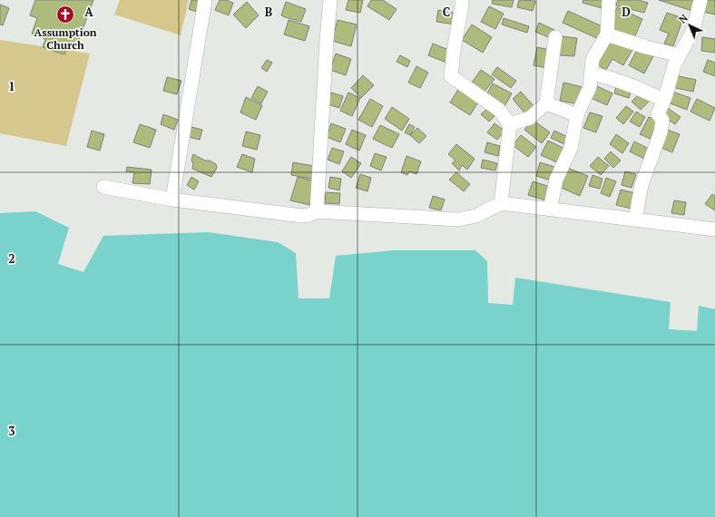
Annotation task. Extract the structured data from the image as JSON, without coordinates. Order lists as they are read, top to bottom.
{
  "places": {
    "church": ["Assumption Church"]
  },
  "north": "top left",
  "grid": {
    "columns": [
      "A",
      "B",
      "C",
      "D"
    ],
    "rows": ["1", "2", "3"]
  }
}
